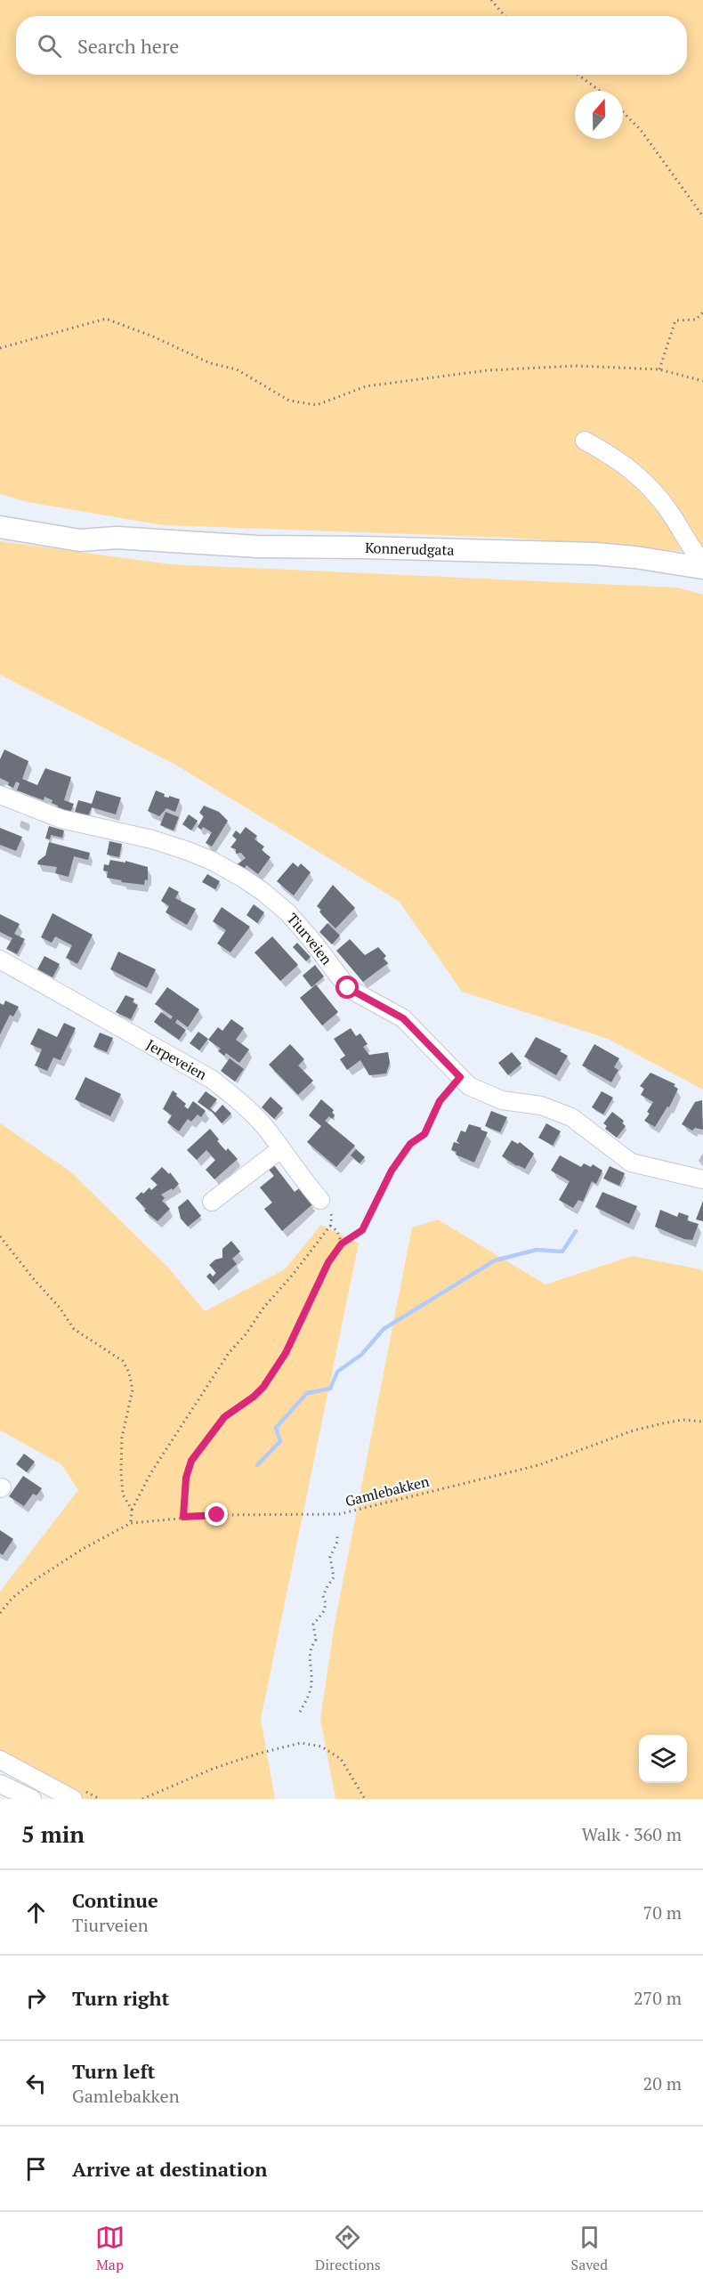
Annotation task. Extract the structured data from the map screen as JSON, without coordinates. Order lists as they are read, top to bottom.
{
  "streets": {
    "main road": ["Konnerudgata"],
    "street": ["Tiurveien", "Jerpeveien"],
    "path": ["Gamlebakken"]
  },
  "north": "top",
  "page": {
    "search": "Search here",
    "heading": ["5 min", "Walk · 360 m"],
    "list": [
      ["Continue", "Tiurveien", "70 m"],
      ["Turn right", "270 m"],
      ["Turn left", "Gamlebakken", "20 m"],
      "Arrive at destination"
    ],
    "nav": ["Map", "Directions", "Saved"]
  }
}
